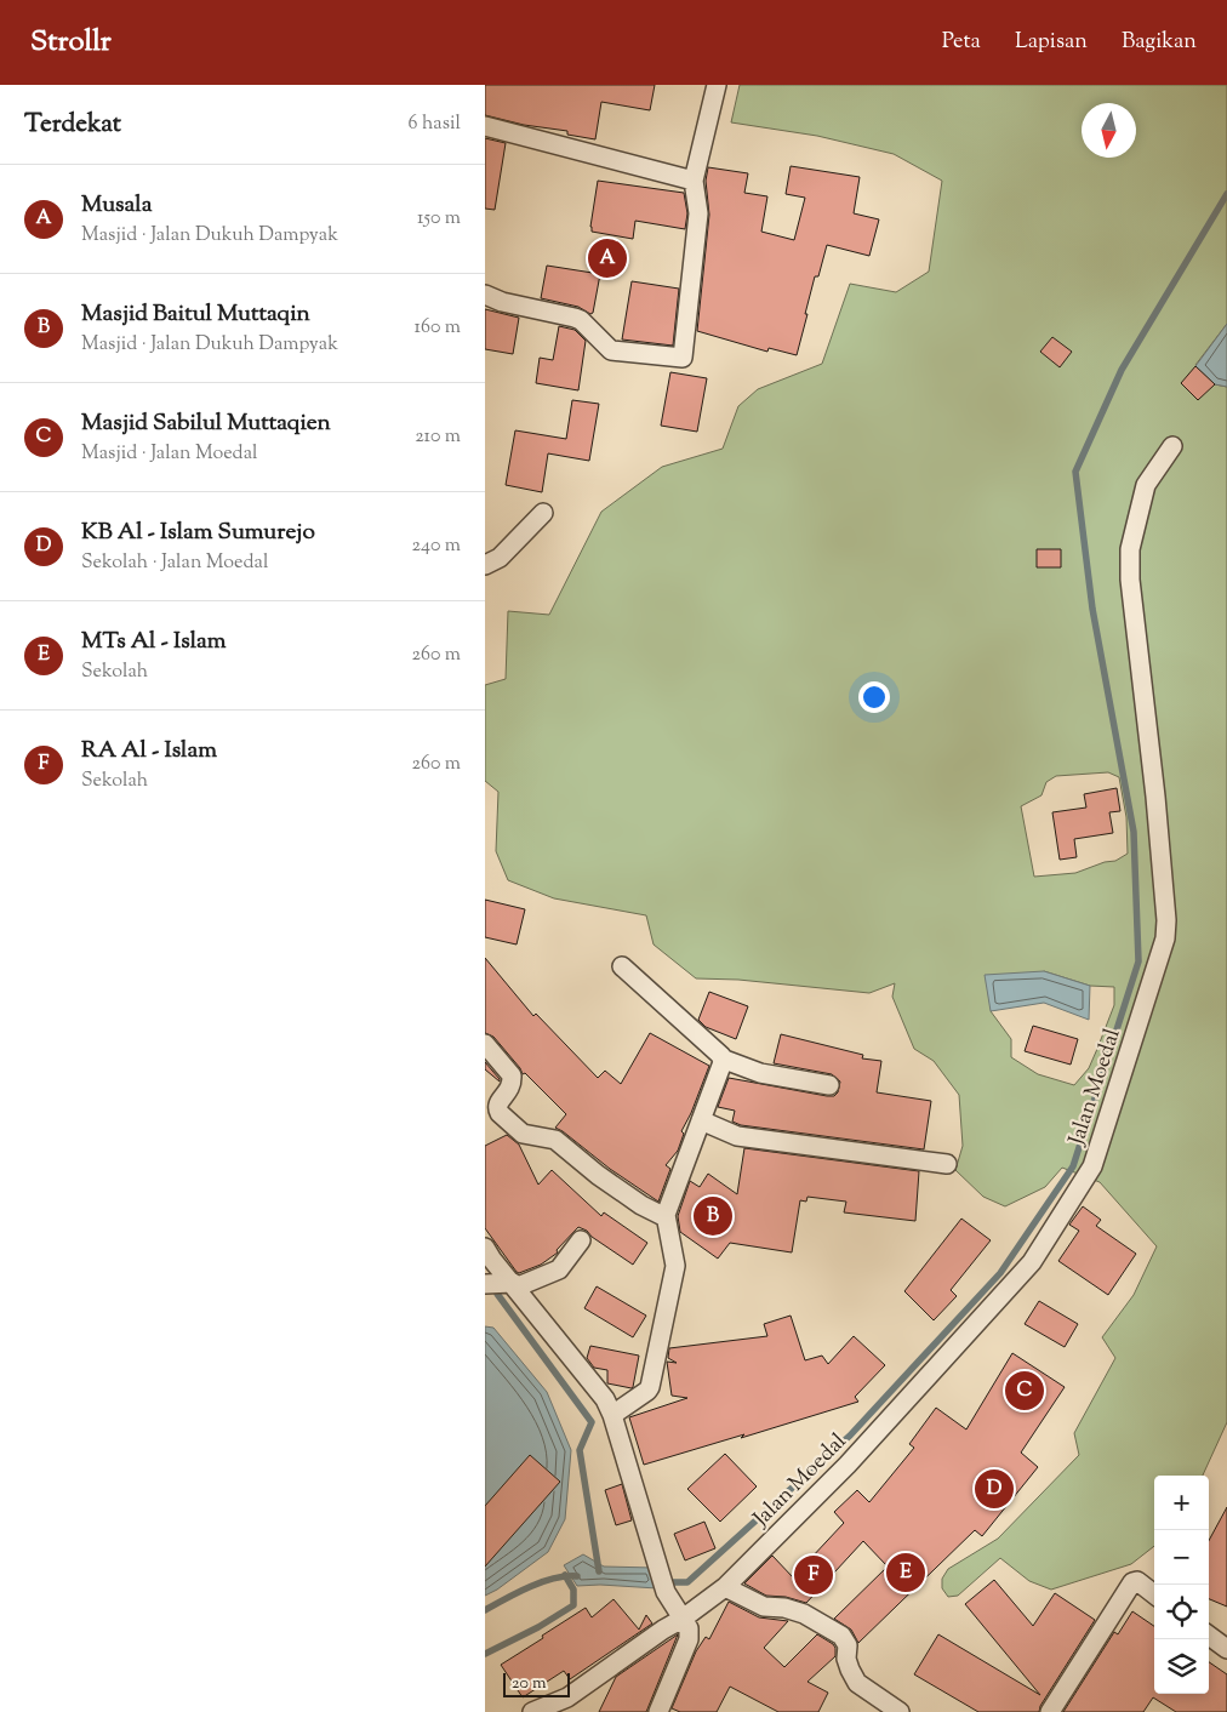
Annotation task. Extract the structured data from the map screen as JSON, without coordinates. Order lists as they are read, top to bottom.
{
  "streets": {
    "street": ["Jalan Moedal"]
  },
  "scale_bar": "20 m",
  "north": "bottom",
  "page": {
    "header": "Strollr",
    "nav": ["Peta", "Lapisan", "Bagikan"],
    "heading": ["Terdekat", "6 hasil"],
    "list": [
      {
        "mark": "A",
        "name": "Musala",
        "note": "Masjid · Jalan Dukuh Dampyak",
        "value": "150 m"
      },
      {
        "mark": "B",
        "name": "Masjid Baitul Muttaqin",
        "note": "Masjid · Jalan Dukuh Dampyak",
        "value": "160 m"
      },
      {
        "mark": "C",
        "name": "Masjid Sabilul Muttaqien",
        "note": "Masjid · Jalan Moedal",
        "value": "210 m"
      },
      {
        "mark": "D",
        "name": "KB Al - Islam Sumurejo",
        "note": "Sekolah · Jalan Moedal",
        "value": "240 m"
      },
      {
        "mark": "E",
        "name": "MTs Al - Islam",
        "note": "Sekolah",
        "value": "260 m"
      },
      {
        "mark": "F",
        "name": "RA Al - Islam",
        "note": "Sekolah",
        "value": "260 m"
      }
    ],
    "pins": [
      "A",
      "B",
      "C",
      "D",
      "E",
      "F"
    ],
    "map_buttons": ["+", "−"],
    "scale": "20 m"
  }
}
